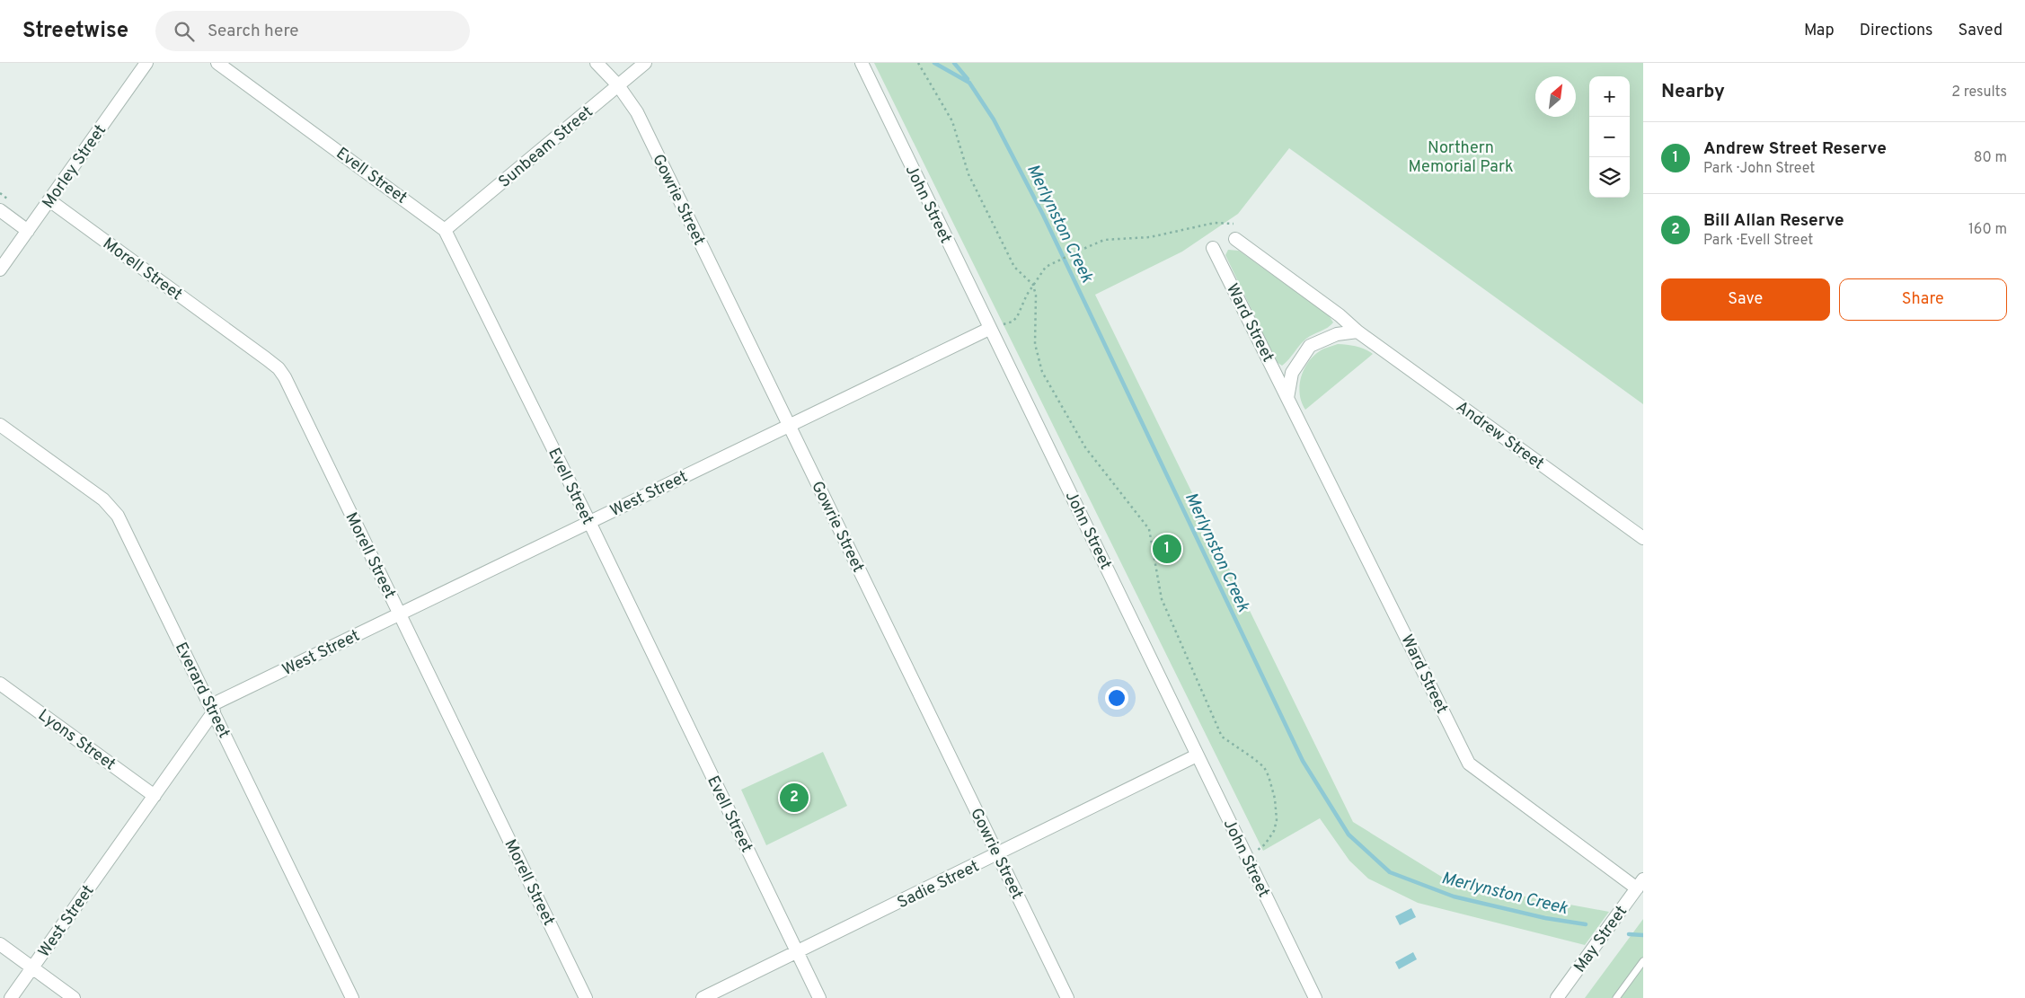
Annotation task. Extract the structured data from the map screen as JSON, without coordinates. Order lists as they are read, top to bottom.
{
  "streets": {
    "street": [
      "Sunbeam Street",
      "Morley Street",
      "Evell Street",
      "Gowrie Street",
      "John Street",
      "Morell Street",
      "Ward Street",
      "Andrew Street",
      "West Street",
      "Everard Street",
      "Lyons Street",
      "Sadie Street",
      "May Street"
    ]
  },
  "crossings": [
    ["Sunbeam Street", "Evell Street"],
    ["Sunbeam Street", "Gowrie Street"],
    ["Morley Street", "Morell Street"],
    ["Evell Street", "West Street"],
    ["Evell Street", "Sadie Street"],
    ["Gowrie Street", "West Street"],
    ["Gowrie Street", "Sadie Street"],
    ["John Street", "West Street"],
    ["John Street", "Sadie Street"],
    ["Morell Street", "West Street"],
    ["Ward Street", "Andrew Street"],
    ["Ward Street", "May Street"],
    ["West Street", "Everard Street"],
    ["West Street", "Lyons Street"]
  ],
  "water": ["Merlynston Creek"],
  "parks": ["Northern Memorial Park"],
  "north": "top right",
  "page": {
    "header": "Streetwise",
    "search": "Search here",
    "nav": ["Map", "Directions", "Saved"],
    "heading": ["Nearby", "2 results"],
    "map_buttons": ["+", "−"],
    "list": [
      {
        "mark": "1",
        "name": "Andrew Street Reserve",
        "note": "Park · John Street",
        "value": "80 m"
      },
      {
        "mark": "2",
        "name": "Bill Allan Reserve",
        "note": "Park · Evell Street",
        "value": "160 m"
      }
    ],
    "buttons": ["Save", "Share"],
    "pins": ["1", "2"]
  }
}
